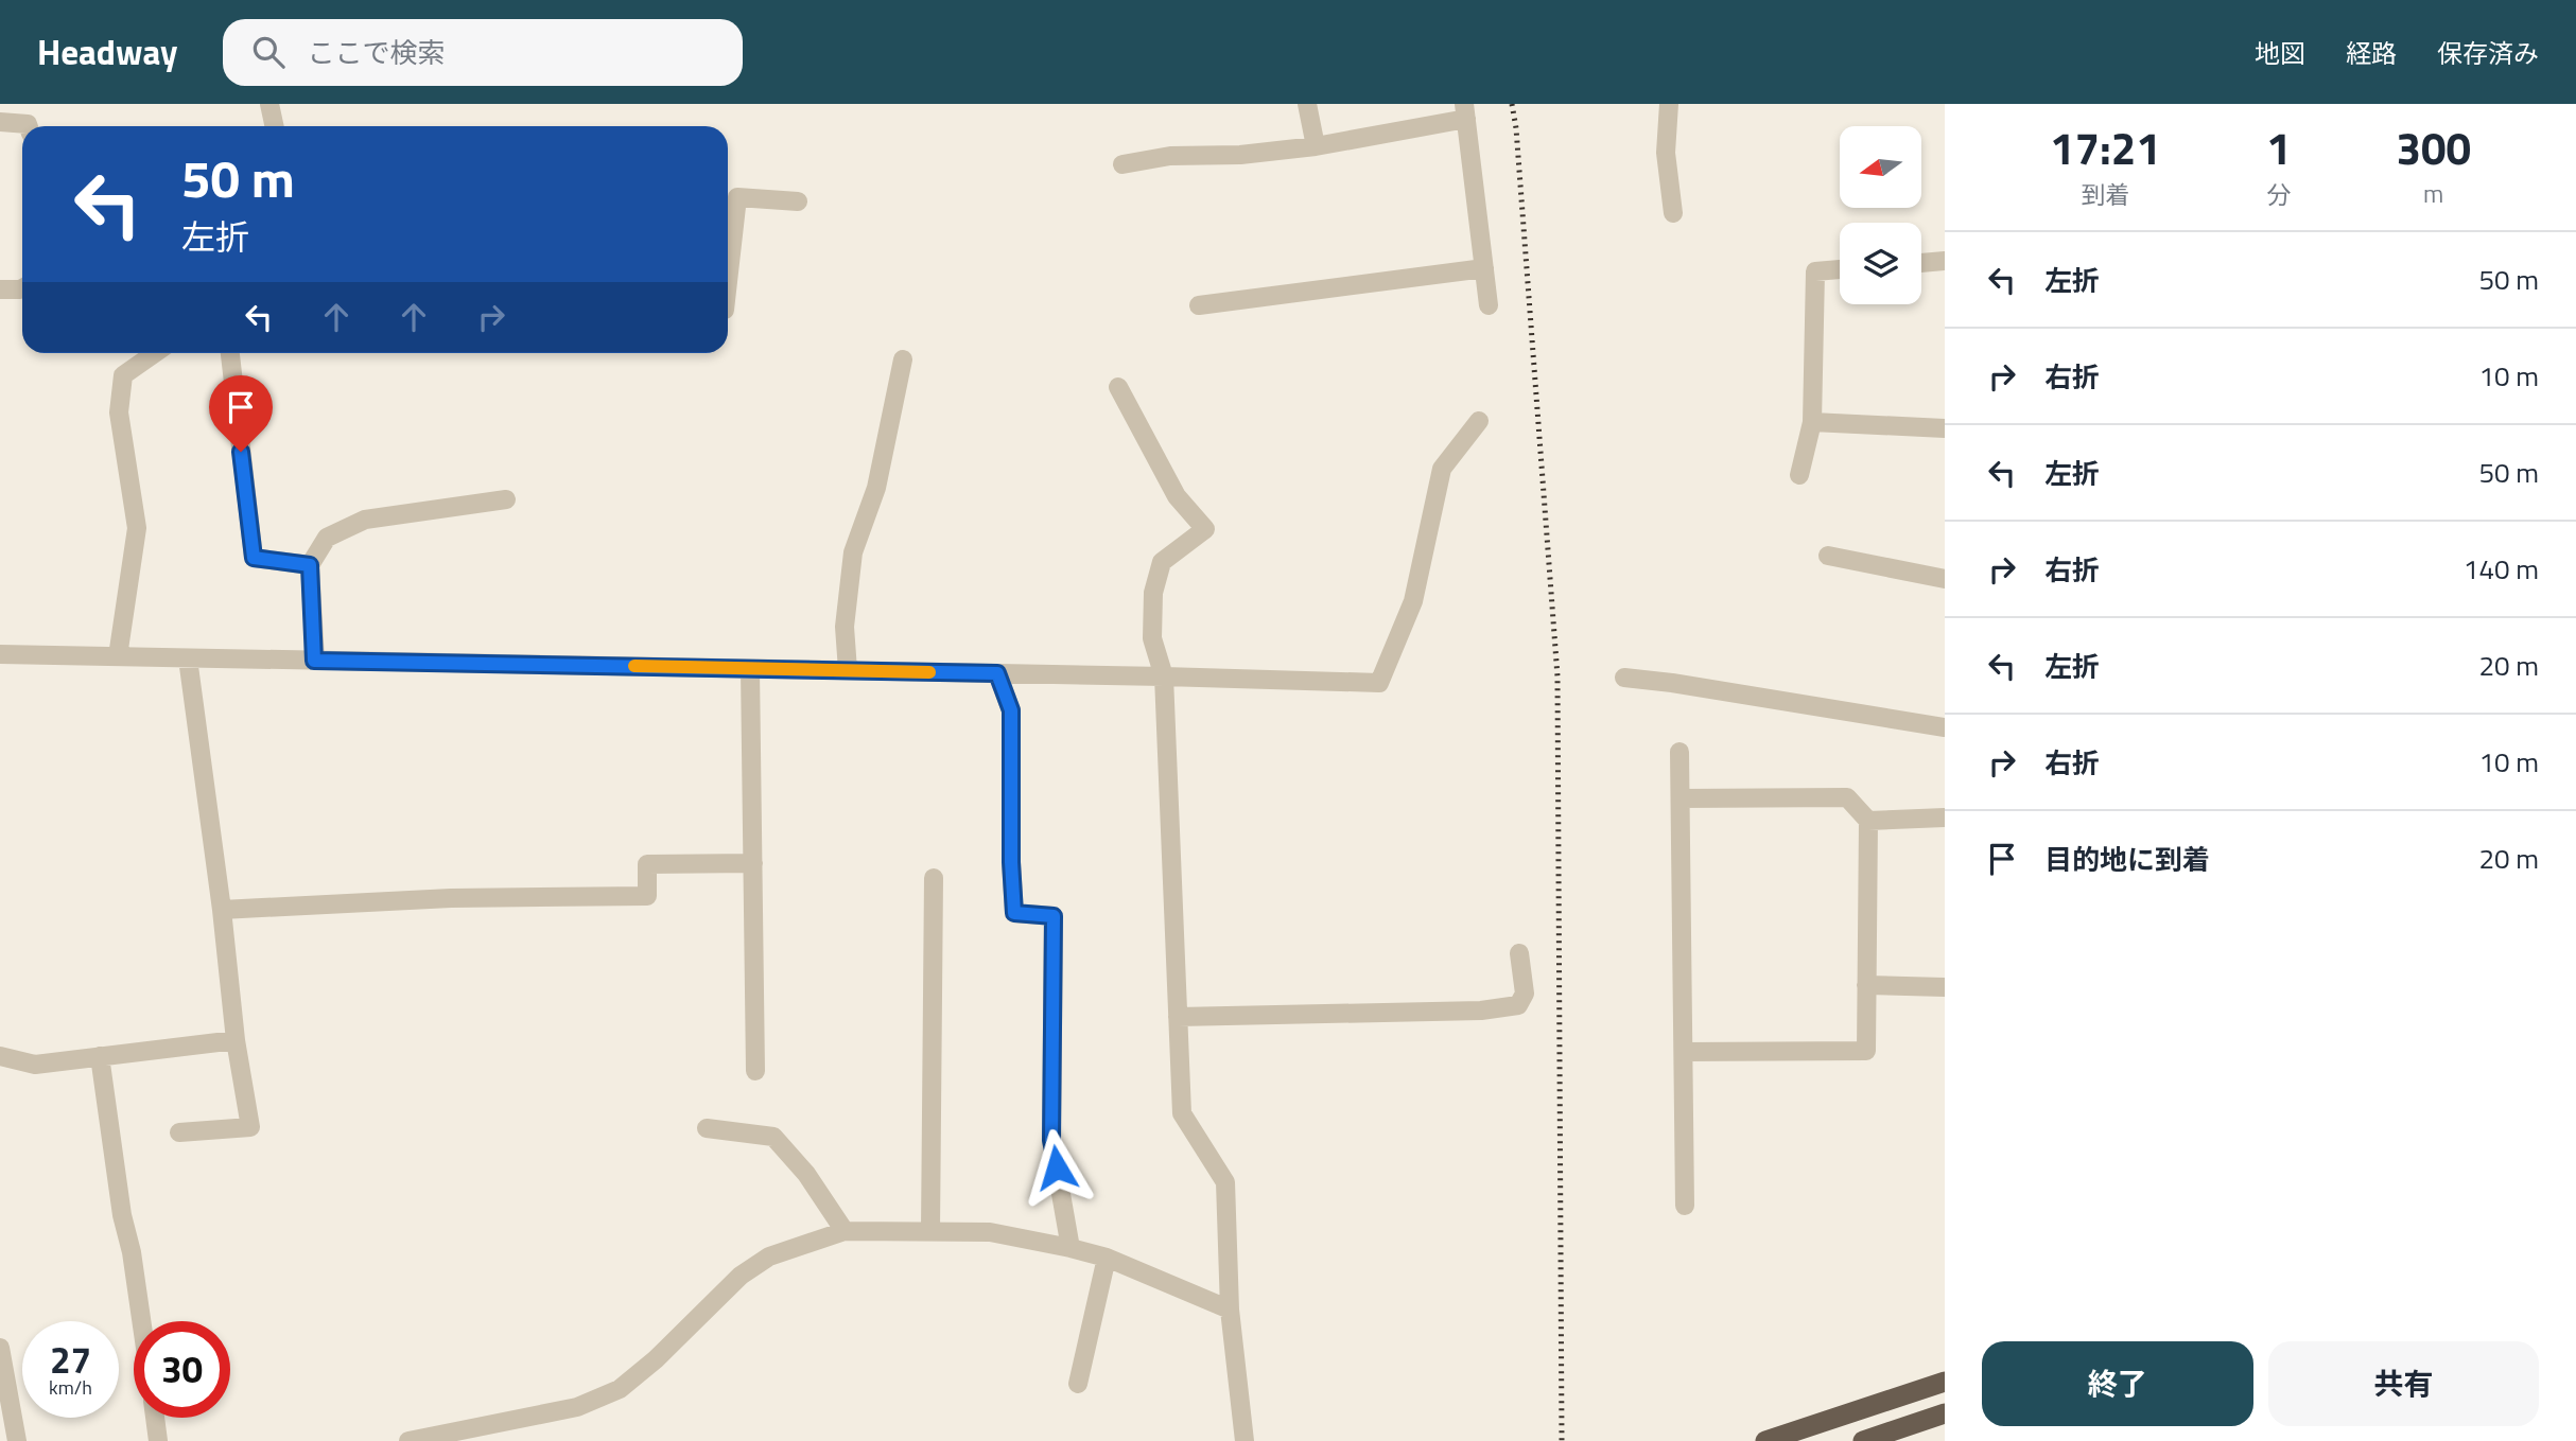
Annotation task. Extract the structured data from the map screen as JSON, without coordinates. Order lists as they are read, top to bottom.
{
  "north": "left",
  "page": {
    "header": "Headway",
    "search": "ここで検索",
    "nav": ["地図", "経路", "保存済み"],
    "eta": [
      "17:21",
      "到着",
      "1",
      "分",
      "300",
      "m"
    ],
    "turn": ["50 m", "左折"],
    "list": [
      {
        "name": "左折",
        "value": "50 m"
      },
      {
        "name": "右折",
        "value": "10 m"
      },
      {
        "name": "左折",
        "value": "50 m"
      },
      {
        "name": "右折",
        "value": "140 m"
      },
      {
        "name": "左折",
        "value": "20 m"
      },
      {
        "name": "右折",
        "value": "10 m"
      },
      {
        "name": "目的地に到着",
        "value": "20 m"
      }
    ],
    "speed": "27 km/h",
    "limit": "30",
    "buttons": ["終了", "共有"]
  }
}
